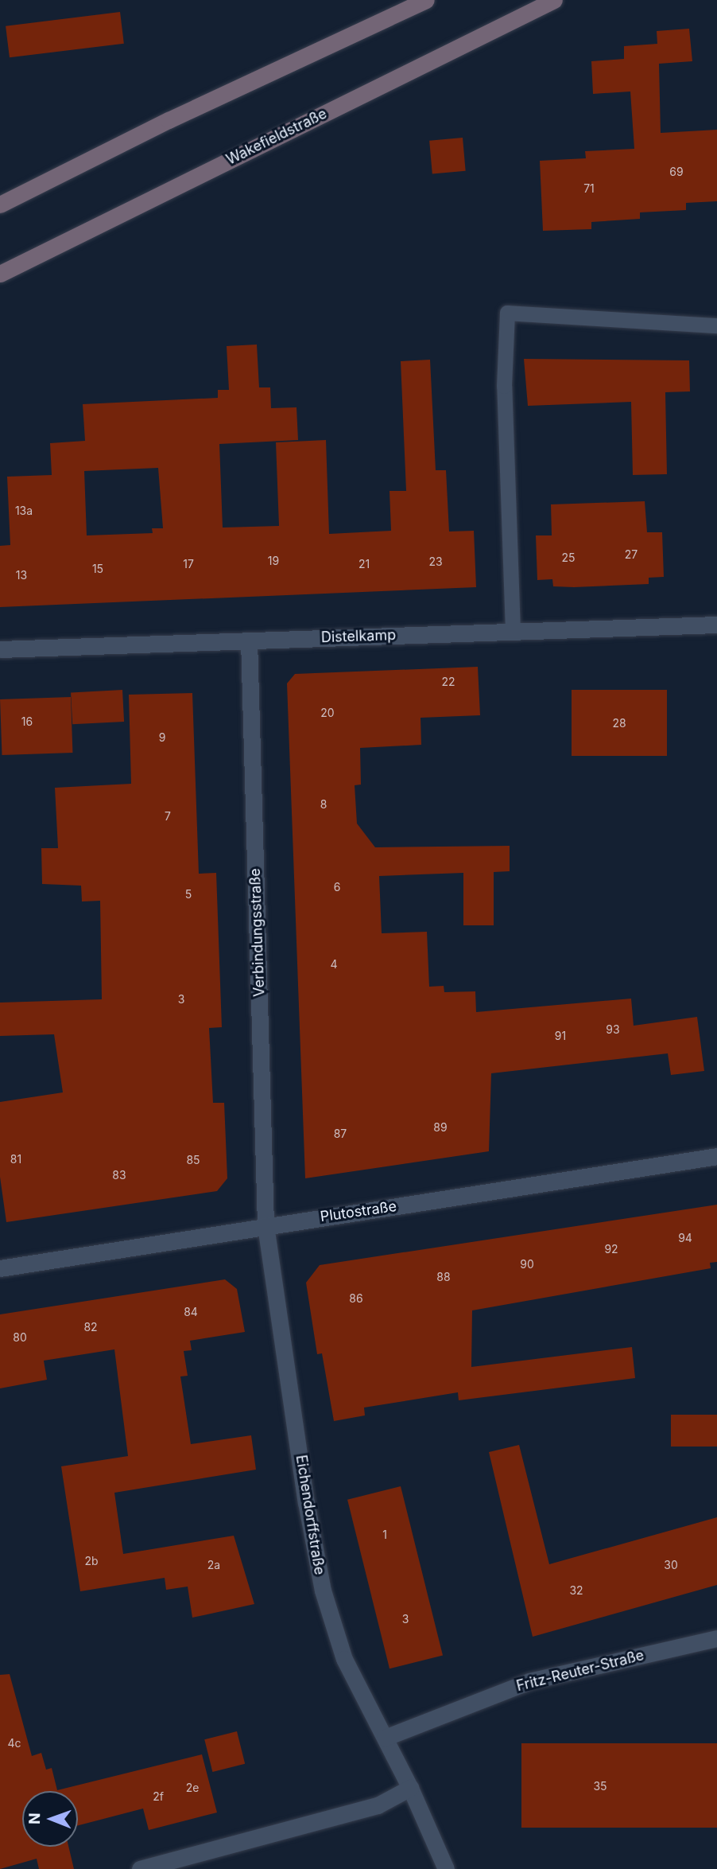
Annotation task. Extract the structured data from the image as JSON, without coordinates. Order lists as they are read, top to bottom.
{
  "streets": {
    "main road": ["Wakefieldstraße"],
    "street": [
      "Distelkamp",
      "Verbindungsstraße",
      "Plutostraße",
      "Eichendorffstraße",
      "Fritz-Reuter-Straße"
    ]
  },
  "crossings": [
    ["Distelkamp", "Verbindungsstraße"],
    ["Verbindungsstraße", "Plutostraße"],
    ["Verbindungsstraße", "Eichendorffstraße"],
    ["Plutostraße", "Eichendorffstraße"],
    ["Eichendorffstraße", "Fritz-Reuter-Straße"]
  ],
  "house_numbers": [
    "69",
    "71",
    "13a",
    "27",
    "25",
    "19",
    "23",
    "17",
    "21",
    "15",
    "13",
    "22",
    "20",
    "16",
    "28",
    "9",
    "8",
    "7",
    "6",
    "5",
    "4",
    "3",
    "93",
    "91",
    "89",
    "87",
    "81",
    "85",
    "83",
    "94",
    "92",
    "90",
    "88",
    "86",
    "84",
    "82",
    "80",
    "1",
    "2b",
    "2a",
    "30",
    "32",
    "3",
    "4c",
    "35",
    "2e",
    "2f"
  ],
  "north": "left"
}
